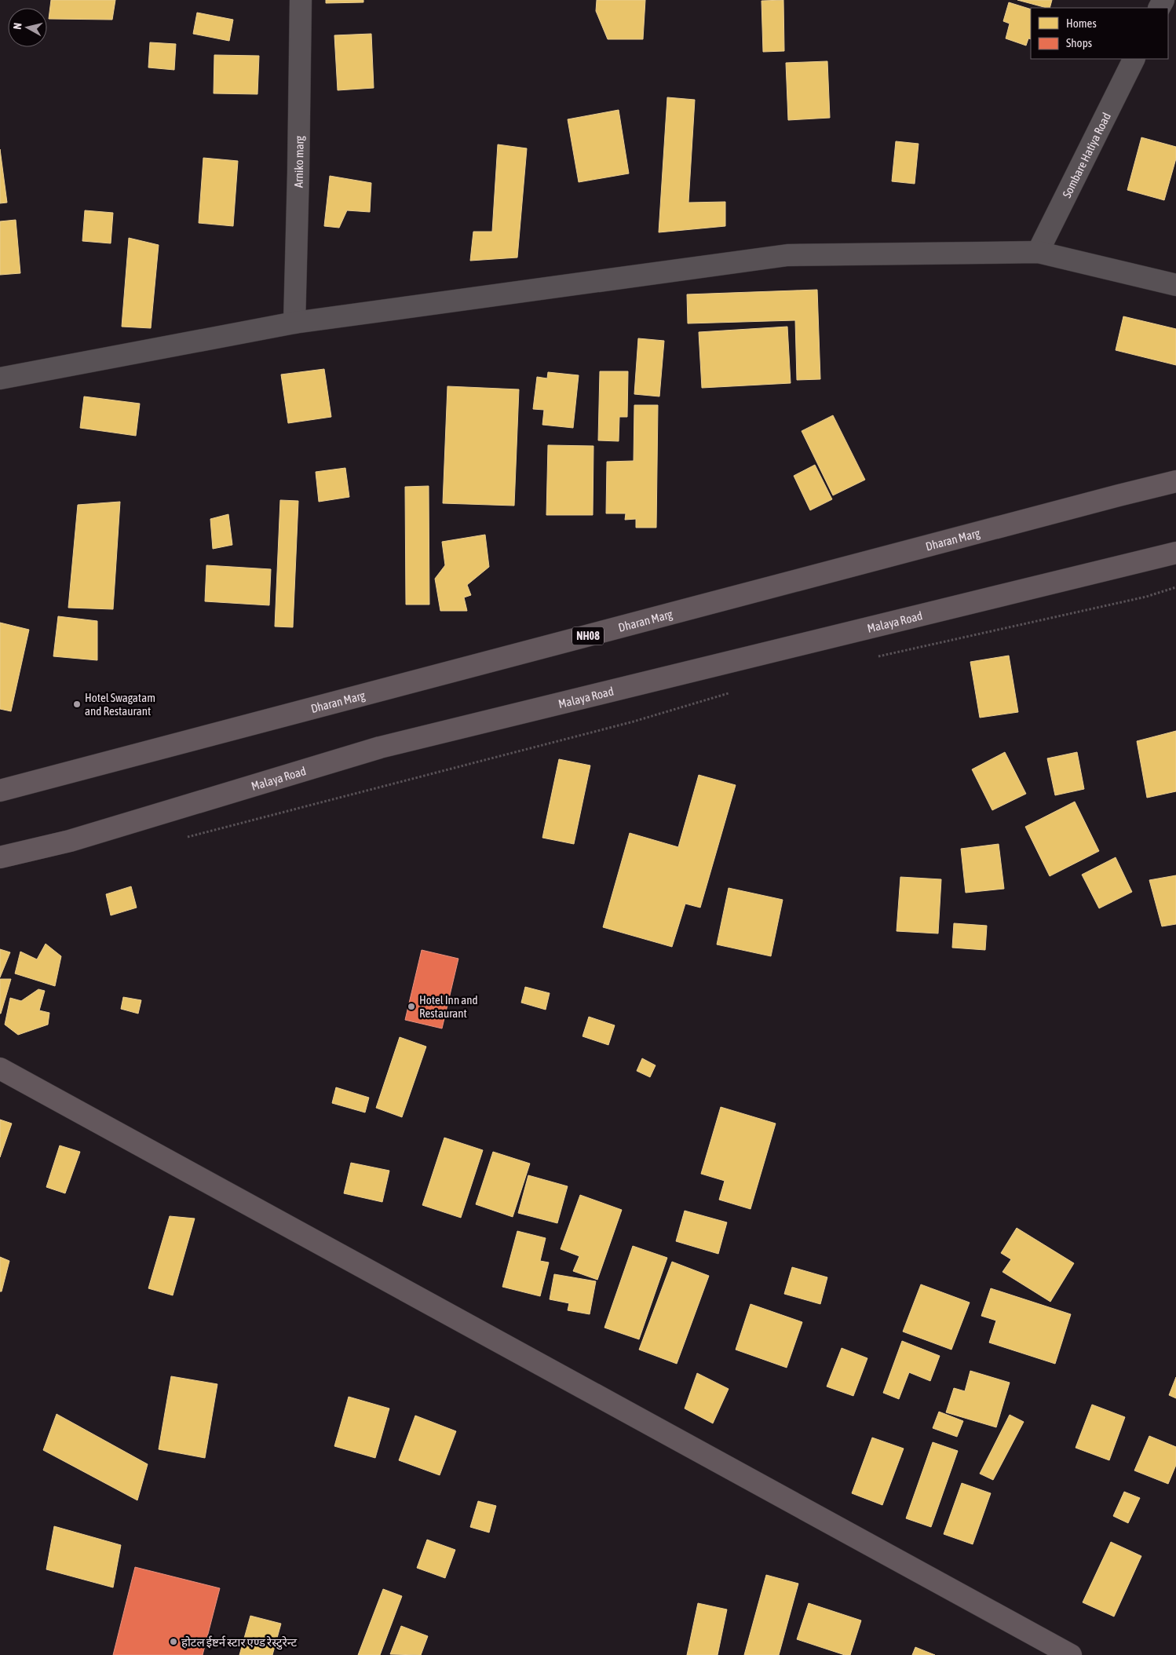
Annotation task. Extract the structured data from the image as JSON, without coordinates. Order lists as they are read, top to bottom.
{
  "streets": {
    "main road": ["Dharan Marg", "Malaya Road", "NH08"],
    "street": ["Sombare Hatiya Road", "Arniko marg"]
  },
  "places": ["Hotel Swagatam and Restaurant", "Hotel Inn and Restaurant", "होटल ईष्टर्न स्टार एण्ड रेस्टुरेन्ट"],
  "legend": ["Homes", "Shops"],
  "north": "left"
}
